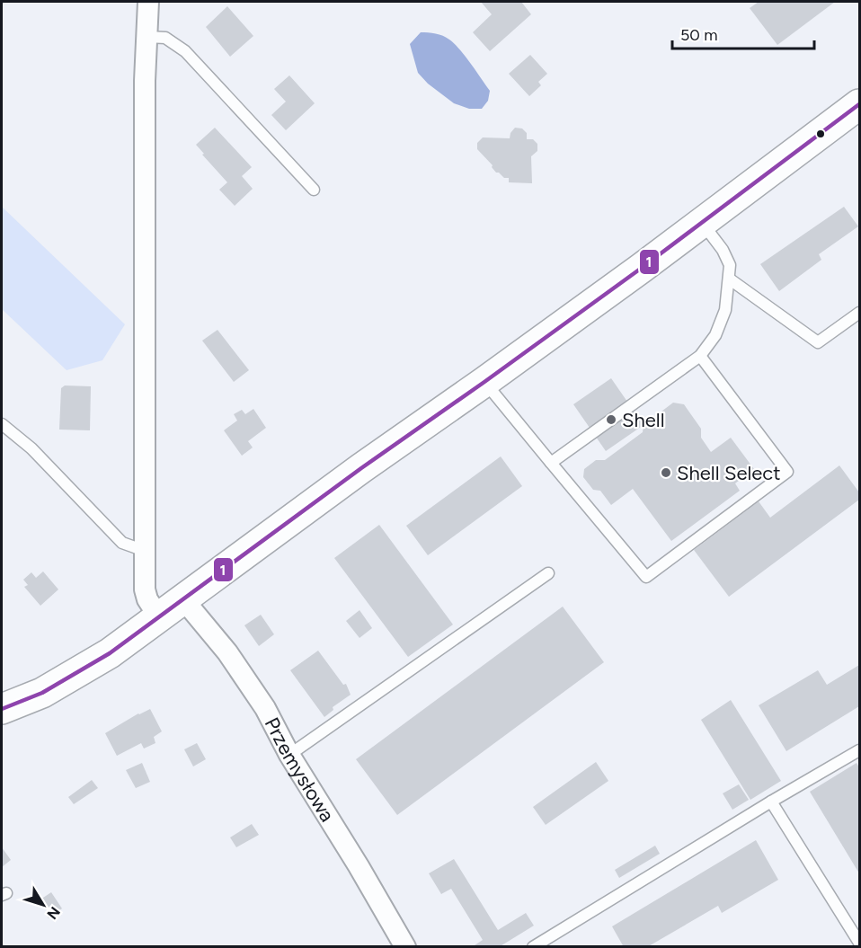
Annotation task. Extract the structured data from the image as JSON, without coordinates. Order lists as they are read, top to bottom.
{
  "streets": {
    "street": ["Przemysłowa"]
  },
  "places": ["Shell", "Shell Select"],
  "lines": ["transit line 1"],
  "scale_bar": "50 m",
  "north": "bottom right"
}
